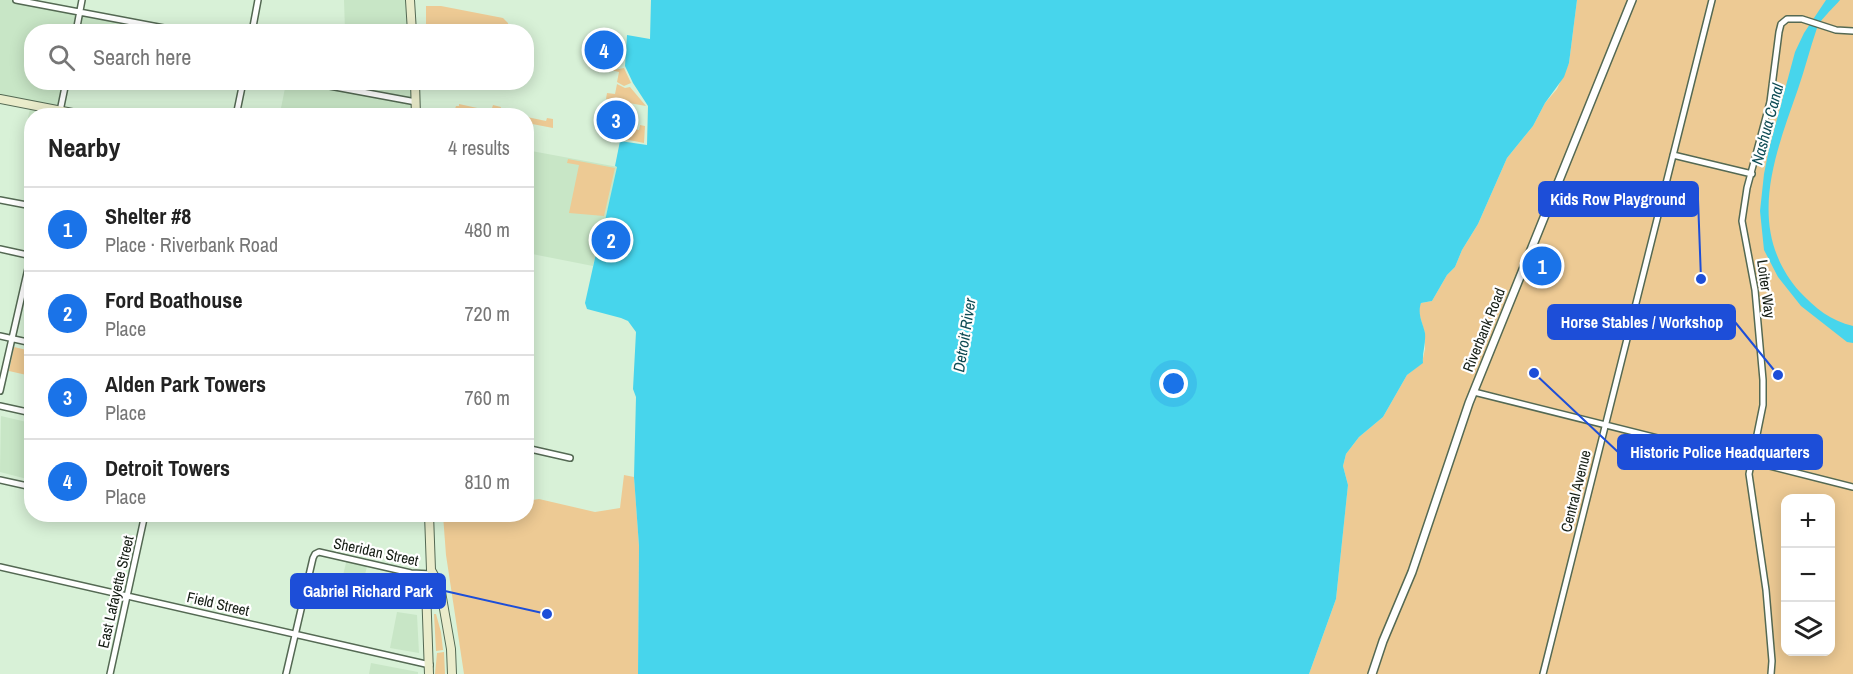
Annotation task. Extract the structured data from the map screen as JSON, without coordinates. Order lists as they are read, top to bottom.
{
  "streets": {
    "street": [
      "Loiter Way",
      "Riverbank Road",
      "Central Avenue",
      "Sheridan Street",
      "East Lafayette Street",
      "Field Street"
    ]
  },
  "crossings": [
    ["Sheridan Street", "Field Street"],
    ["East Lafayette Street", "Field Street"]
  ],
  "water": ["Nashua Canal", "Detroit River"],
  "places": [
    "Kids Row Playground",
    "Historic Police Headquarters",
    "Horse Stables / Workshop",
    "Gabriel Richard Park"
  ],
  "page": {
    "search": "Search here",
    "pins": [
      "4",
      "3",
      "2",
      "1"
    ],
    "heading": ["Nearby", "4 results"],
    "list": [
      {
        "mark": "1",
        "name": "Shelter #8",
        "note": "Place · Riverbank Road",
        "value": "480 m"
      },
      {
        "mark": "2",
        "name": "Ford Boathouse",
        "note": "Place",
        "value": "720 m"
      },
      {
        "mark": "3",
        "name": "Alden Park Towers",
        "note": "Place",
        "value": "760 m"
      },
      {
        "mark": "4",
        "name": "Detroit Towers",
        "note": "Place",
        "value": "810 m"
      }
    ],
    "map_buttons": ["+", "−"]
  }
}
